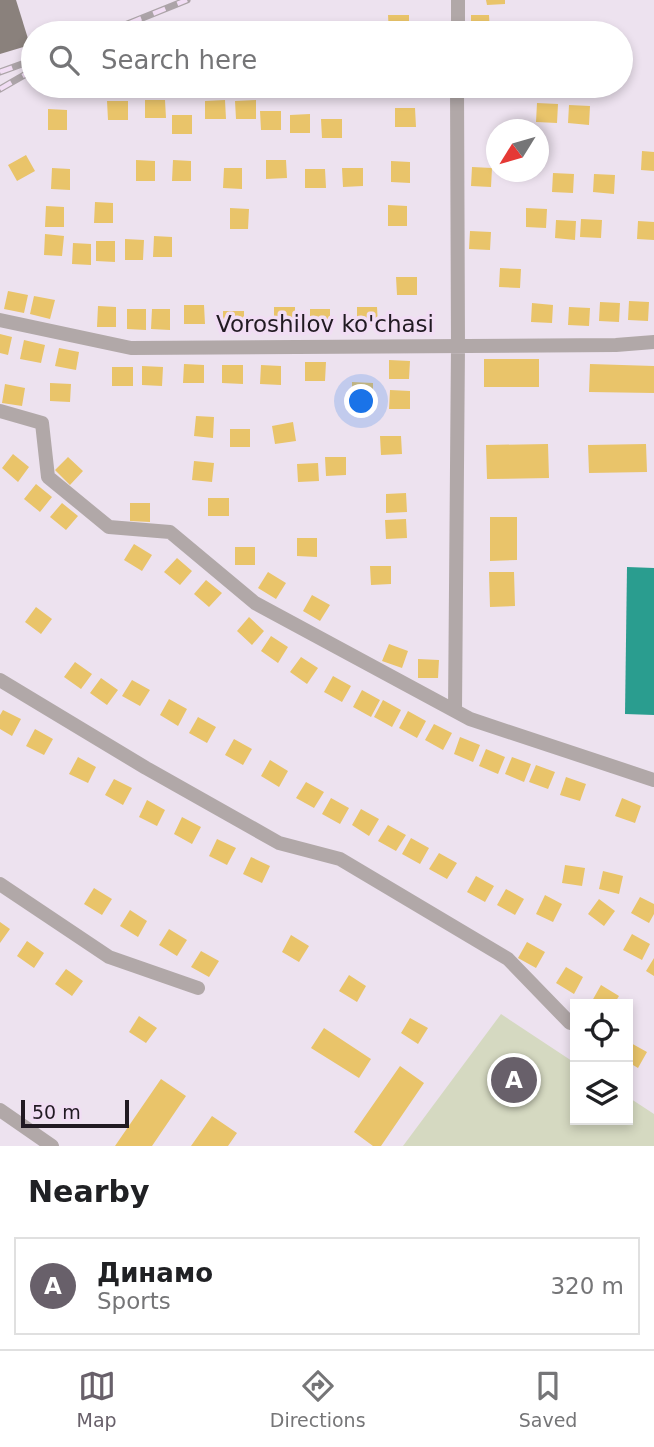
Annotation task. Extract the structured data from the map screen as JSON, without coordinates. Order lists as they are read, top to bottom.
{
  "streets": {
    "street": ["Voroshilov ko'chasi"]
  },
  "scale_bar": "50 m",
  "north": "bottom left",
  "page": {
    "search": "Search here",
    "pins": "A",
    "scale": "50 m",
    "heading": "Nearby",
    "list": [
      {
        "mark": "A",
        "name": "Динамо",
        "note": "Sports",
        "value": "320 m"
      }
    ],
    "nav": ["Map", "Directions", "Saved"]
  }
}
